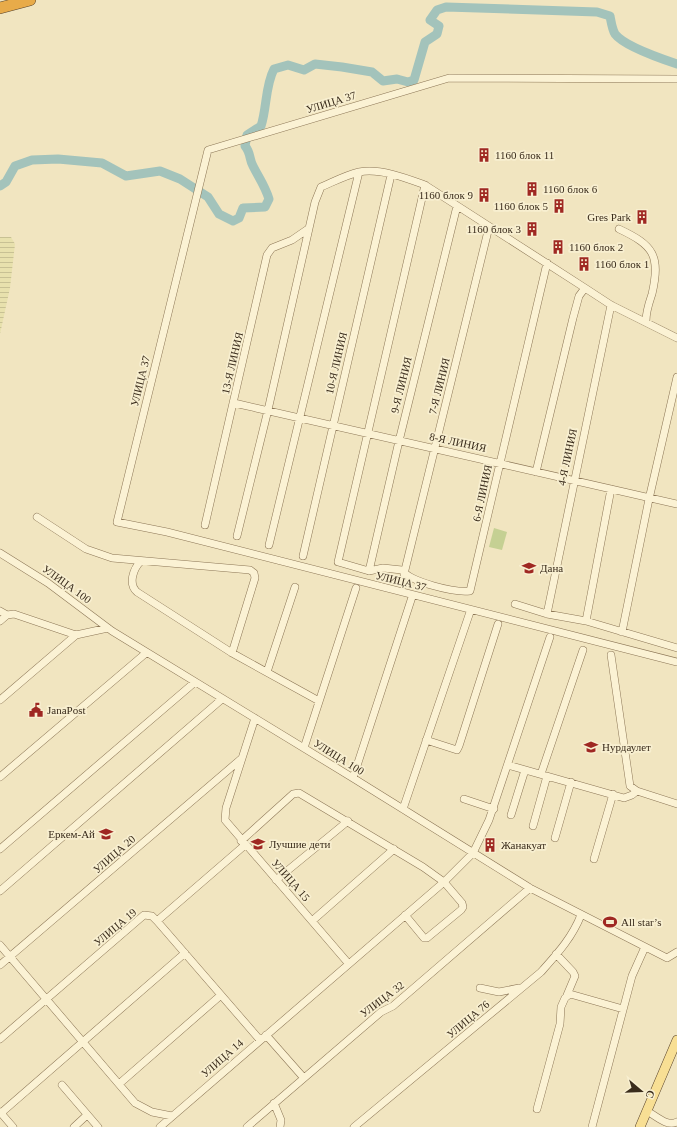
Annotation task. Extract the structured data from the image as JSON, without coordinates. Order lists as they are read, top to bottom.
{
  "streets": {
    "street": [
      "УЛИЦА 37",
      "13-Я ЛИНИЯ",
      "10-Я ЛИНИЯ",
      "9-Я ЛИНИЯ",
      "7-Я ЛИНИЯ",
      "8-Я ЛИНИЯ",
      "4-Я ЛИНИЯ",
      "6-Я ЛИНИЯ",
      "УЛИЦА 100",
      "УЛИЦА 20",
      "УЛИЦА 15",
      "УЛИЦА 19",
      "УЛИЦА 32",
      "УЛИЦА 76",
      "УЛИЦА 14"
    ]
  },
  "crossings": [
    ["13-Я ЛИНИЯ", "8-Я ЛИНИЯ"],
    ["10-Я ЛИНИЯ", "8-Я ЛИНИЯ"],
    ["9-Я ЛИНИЯ", "8-Я ЛИНИЯ"],
    ["9-Я ЛИНИЯ", "6-Я ЛИНИЯ"],
    ["7-Я ЛИНИЯ", "8-Я ЛИНИЯ"],
    ["7-Я ЛИНИЯ", "6-Я ЛИНИЯ"],
    ["8-Я ЛИНИЯ", "4-Я ЛИНИЯ"],
    ["8-Я ЛИНИЯ", "6-Я ЛИНИЯ"],
    ["УЛИЦА 100", "УЛИЦА 15"],
    ["УЛИЦА 100", "УЛИЦА 32"],
    ["УЛИЦА 100", "УЛИЦА 76"],
    ["УЛИЦА 100", "УЛИЦА 14"],
    ["УЛИЦА 20", "УЛИЦА 15"],
    ["УЛИЦА 15", "УЛИЦА 14"]
  ],
  "places": {
    "building": [
      "1160 блок 11",
      "1160 блок 6",
      "1160 блок 9",
      "1160 блок 5",
      "Gres Park",
      "1160 блок 3",
      "1160 блок 2",
      "1160 блок 1",
      "Жанакуат"
    ],
    "school or university": [
      "Дана",
      "Нурдаулет",
      "Еркем-Ай",
      "Лучшие дети"
    ],
    "public building": ["JanaPost"],
    "sports": ["All star’s"]
  },
  "north": "right"
}
